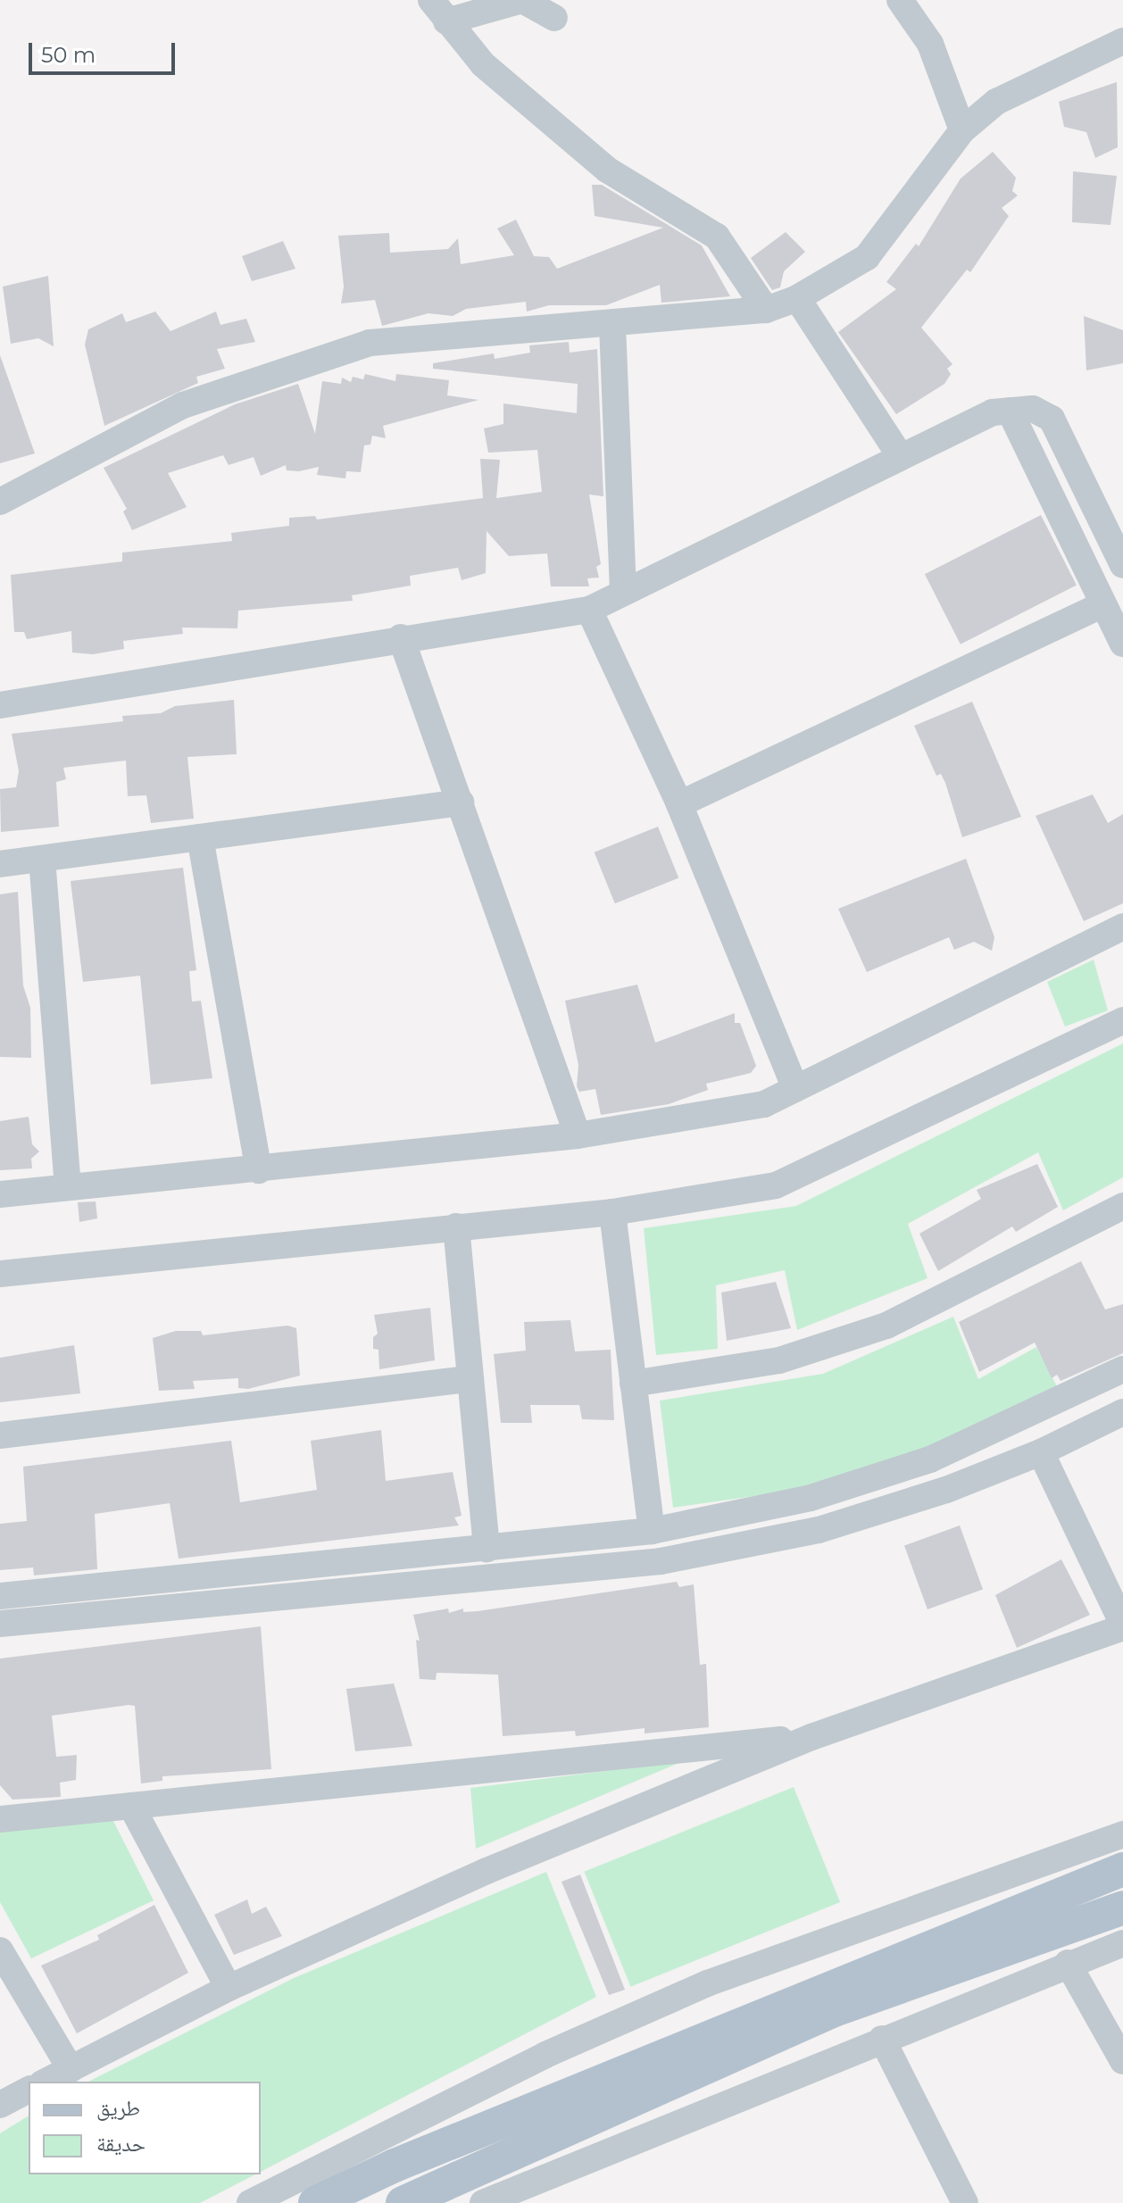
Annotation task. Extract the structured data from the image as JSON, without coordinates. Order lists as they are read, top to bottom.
{
  "legend": ["طريق", "حديقة"],
  "scale_bar": "50 m"
}
